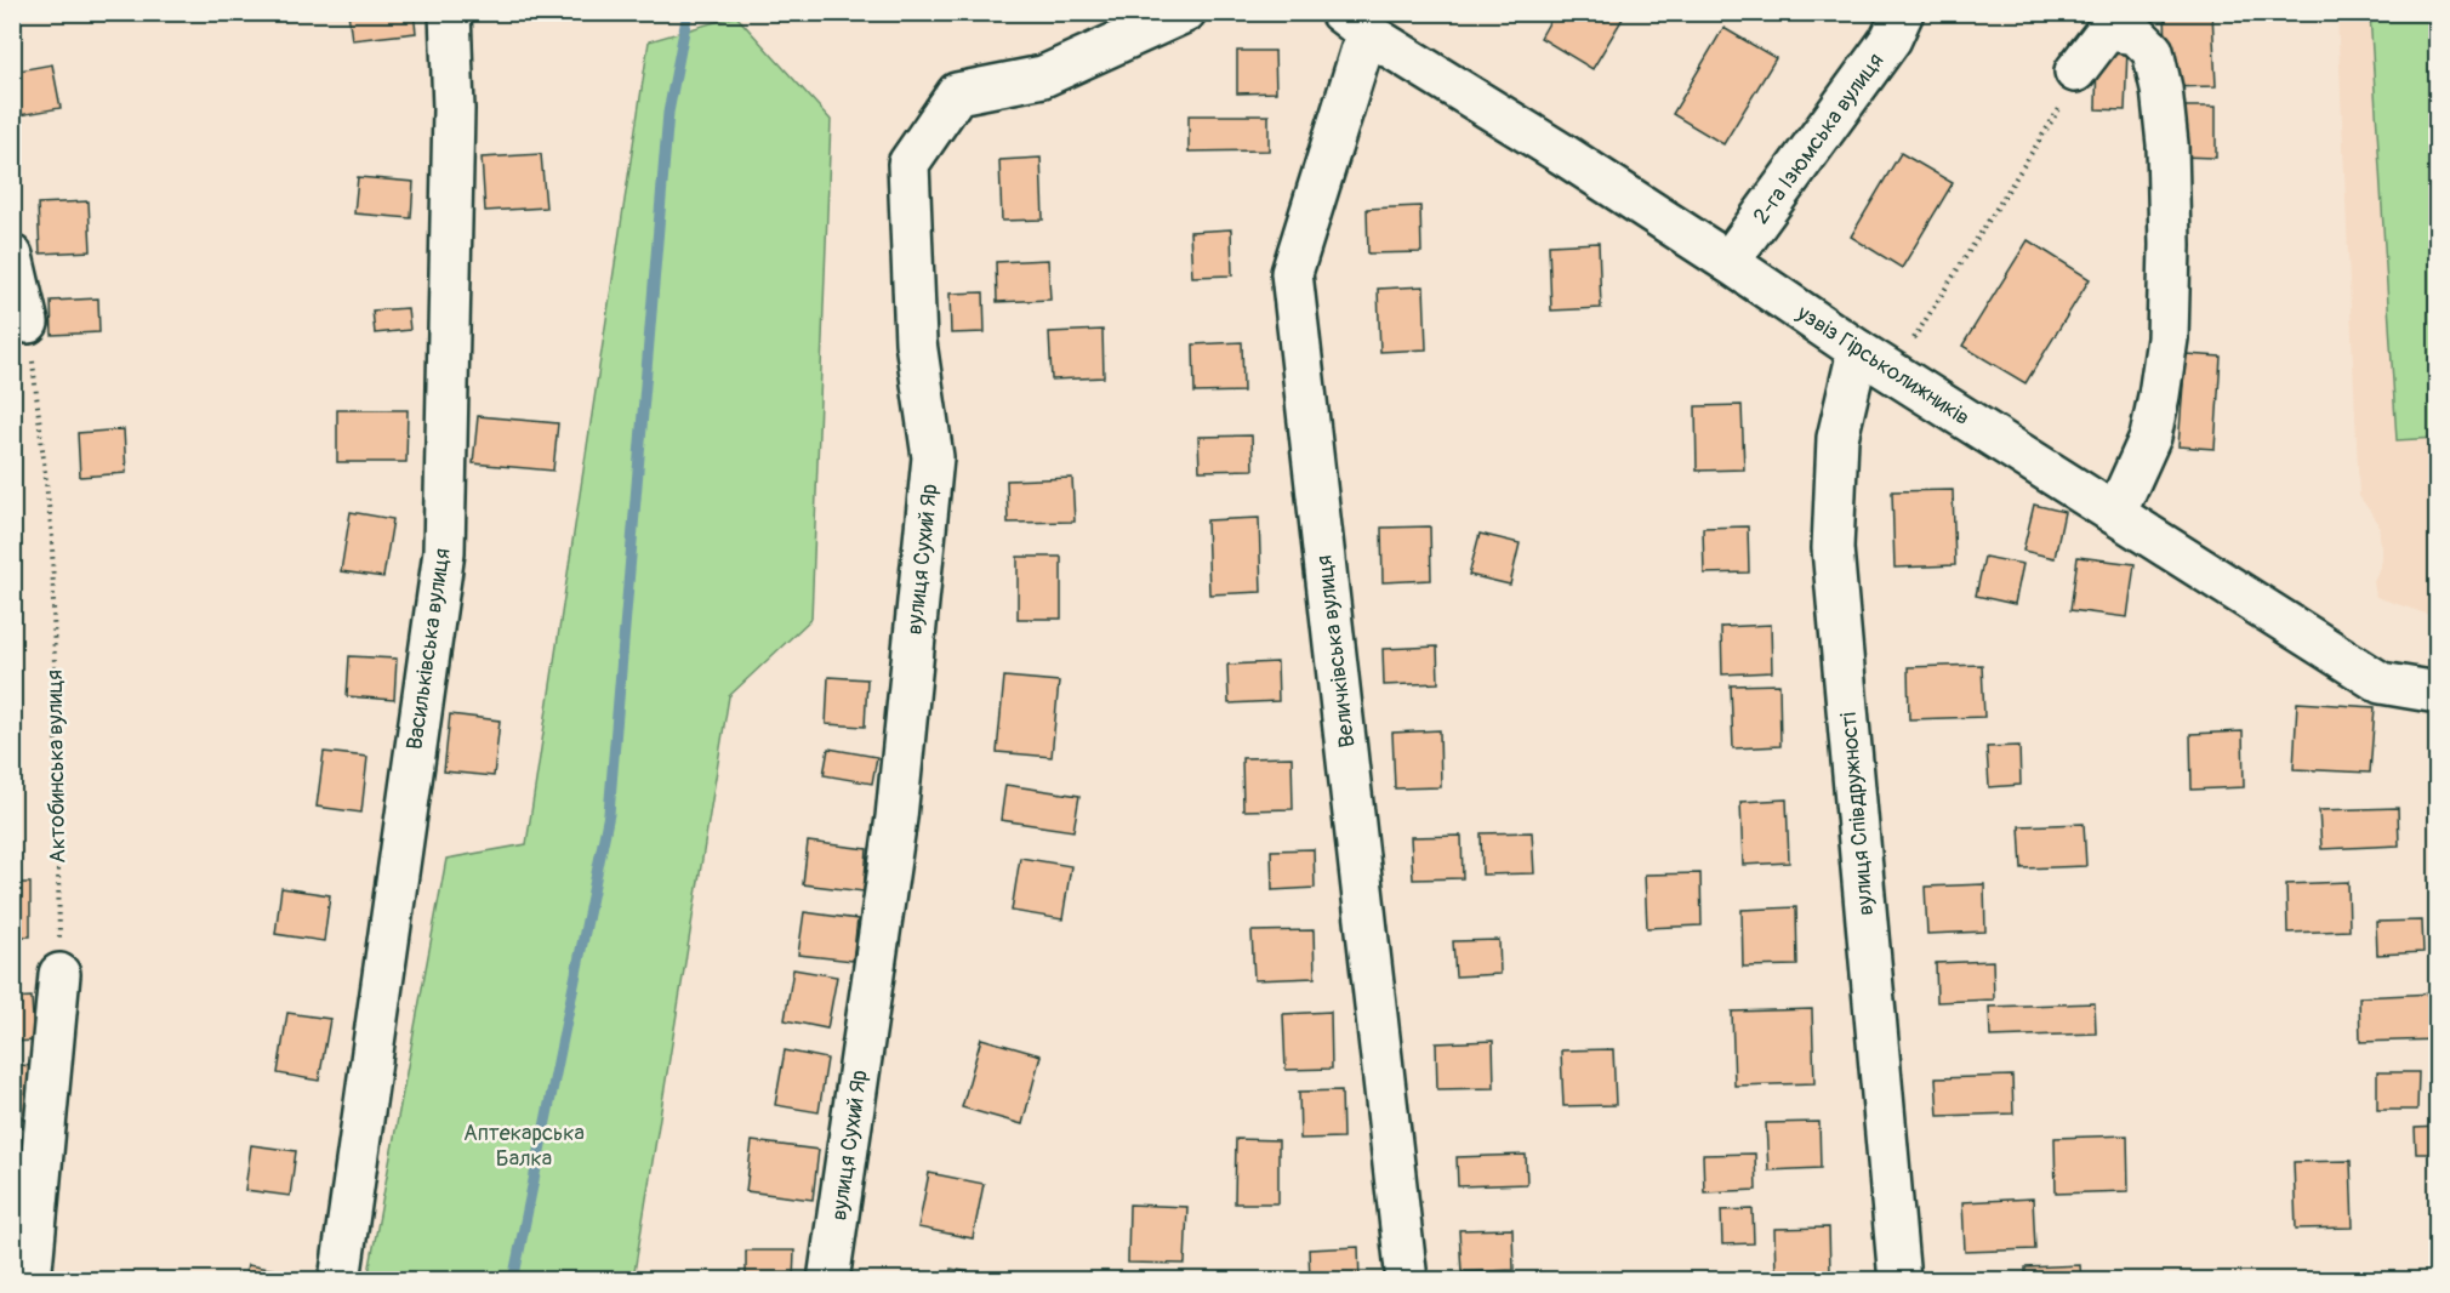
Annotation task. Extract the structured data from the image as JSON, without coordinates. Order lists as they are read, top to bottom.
{
  "streets": {
    "street": [
      "2-га Ізюмська вулиця",
      "узвіз Гірськолижників",
      "вулиця Сухий Яр",
      "Васильківська вулиця",
      "Величківська вулиця",
      "вулиця Співдружності"
    ],
    "path": ["Актобинська вулиця"]
  },
  "crossings": [
    ["2-га Ізюмська вулиця", "узвіз Гірськолижників"],
    ["узвіз Гірськолижників", "Величківська вулиця"],
    ["узвіз Гірськолижників", "вулиця Співдружності"]
  ],
  "parks": ["Аптекарська Балка"]
}
